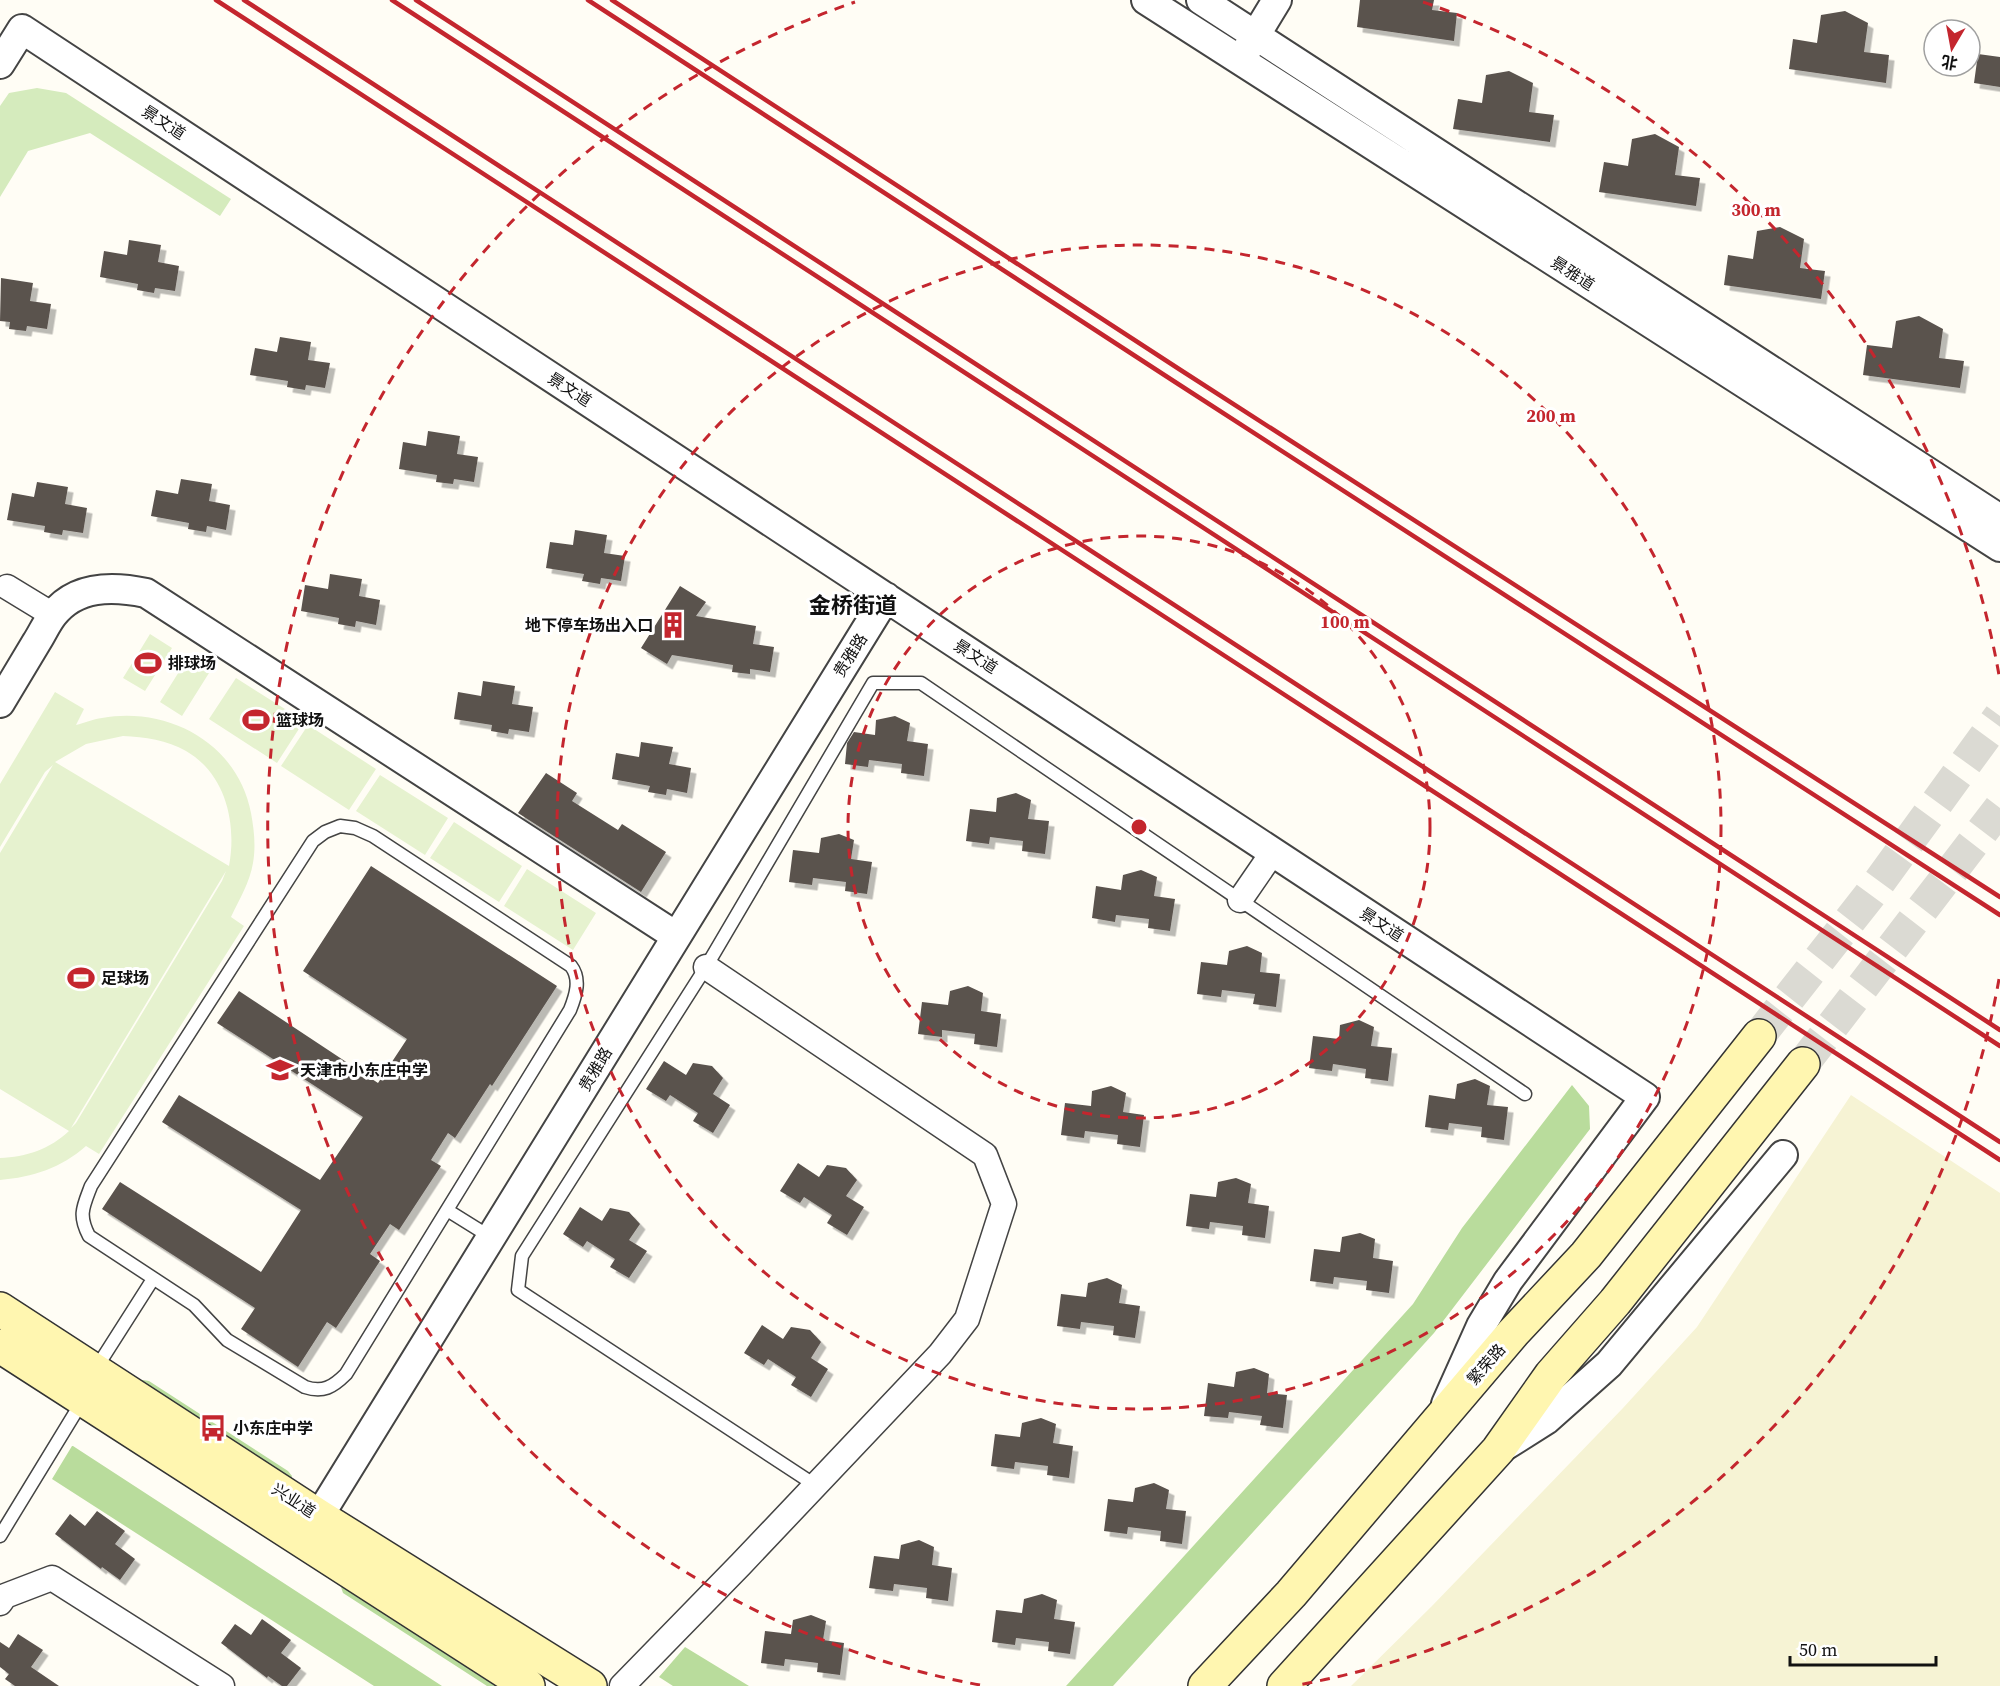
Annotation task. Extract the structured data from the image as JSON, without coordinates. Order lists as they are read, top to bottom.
{
  "streets": {
    "main road": ["繁荣路", "兴业道"],
    "street": ["景文道", "景雅道", "贵雅路"]
  },
  "crossings": [
    ["景文道", "贵雅路"],
    ["景文道", "繁荣路"],
    ["贵雅路", "兴业道"]
  ],
  "districts": ["金桥街道"],
  "places": {
    "building": ["地下停车场出入口"],
    "sports": ["排球场", "篮球场", "足球场"],
    "school or university": ["天津市小东庄中学"],
    "bus stop": ["小东庄中学"]
  },
  "scale_bar": "50 m",
  "north": "bottom",
  "rings": ["300 m", "200 m", "100 m"]
}
